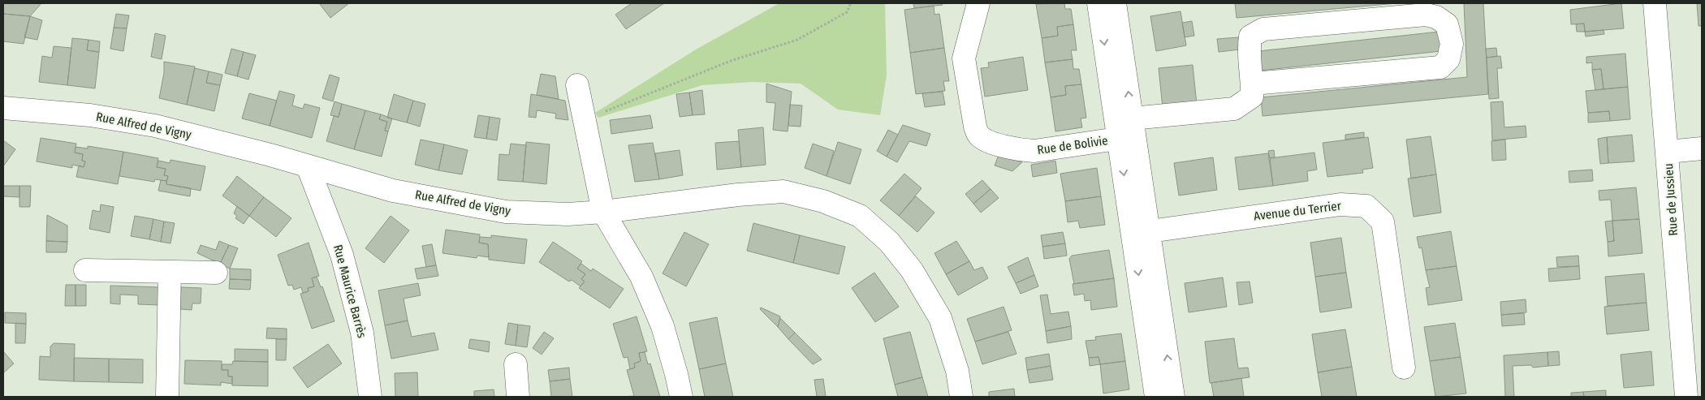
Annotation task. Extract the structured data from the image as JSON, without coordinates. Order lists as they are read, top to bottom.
{
  "streets": {
    "street": [
      "Rue Alfred de Vigny",
      "Rue de Bolivie",
      "Rue de Jussieu",
      "Avenue du Terrier",
      "Rue Maurice Barrès"
    ]
  },
  "crossings": [
    ["Rue Alfred de Vigny", "Rue Maurice Barrès"]
  ]
}
